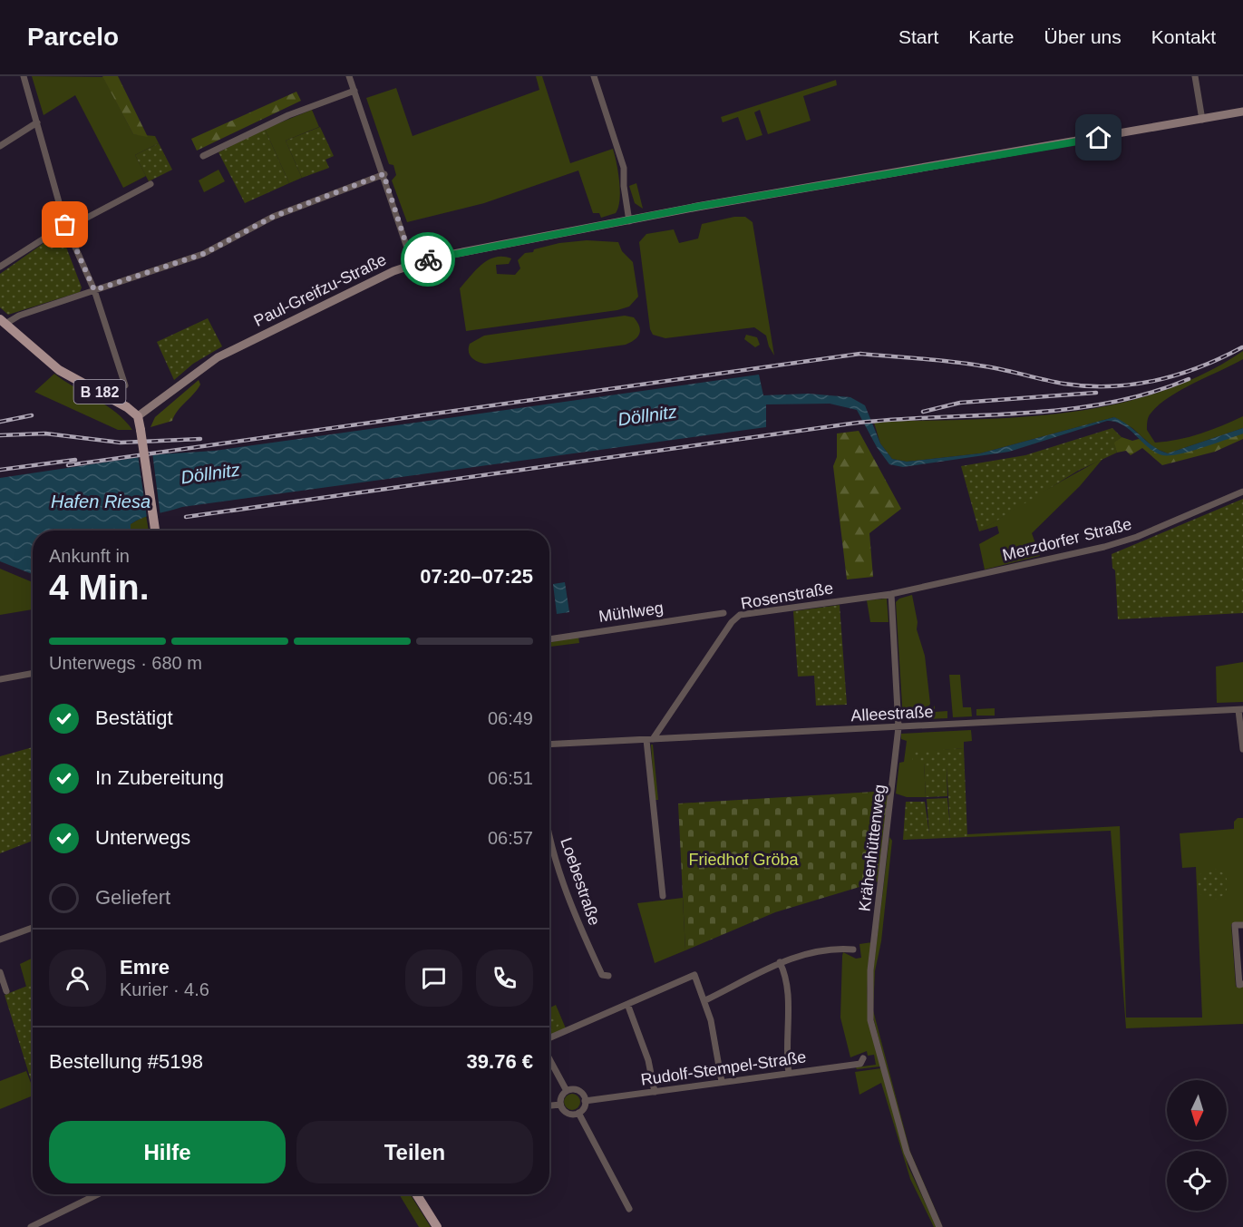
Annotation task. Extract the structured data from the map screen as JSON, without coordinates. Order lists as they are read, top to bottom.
{
  "streets": {
    "main road": ["Paul-Greifzu-Straße", "B 182"],
    "street": [
      "Merzdorfer Straße",
      "Rosenstraße",
      "Mühlweg",
      "Alleestraße",
      "Krähenhüttenweg",
      "Loebestraße",
      "Rudolf-Stempel-Straße"
    ]
  },
  "crossings": [
    ["Paul-Greifzu-Straße", "B 182"],
    ["Merzdorfer Straße", "Rosenstraße"],
    ["Merzdorfer Straße", "Krähenhüttenweg"],
    ["Rosenstraße", "Alleestraße"],
    ["Rosenstraße", "Krähenhüttenweg"],
    ["Alleestraße", "Krähenhüttenweg"]
  ],
  "water": ["Döllnitz", "Hafen Riesa"],
  "parks": ["Friedhof Gröba"],
  "north": "bottom",
  "page": {
    "header": "Parcelo",
    "nav": [
      "Start",
      "Karte",
      "Über uns",
      "Kontakt"
    ],
    "heading": ["4 Min.", "Ankunft in", "07:20–07:25"],
    "panel": [
      "Emre",
      "Kurier · 4.6",
      "Bestellung #5198",
      "39.76 €"
    ],
    "bar": "Unterwegs · 680 m",
    "list": [
      ["Bestätigt", "06:49"],
      ["In Zubereitung", "06:51"],
      ["Unterwegs", "06:57"],
      "Geliefert"
    ],
    "buttons": ["Hilfe", "Teilen"]
  }
}
